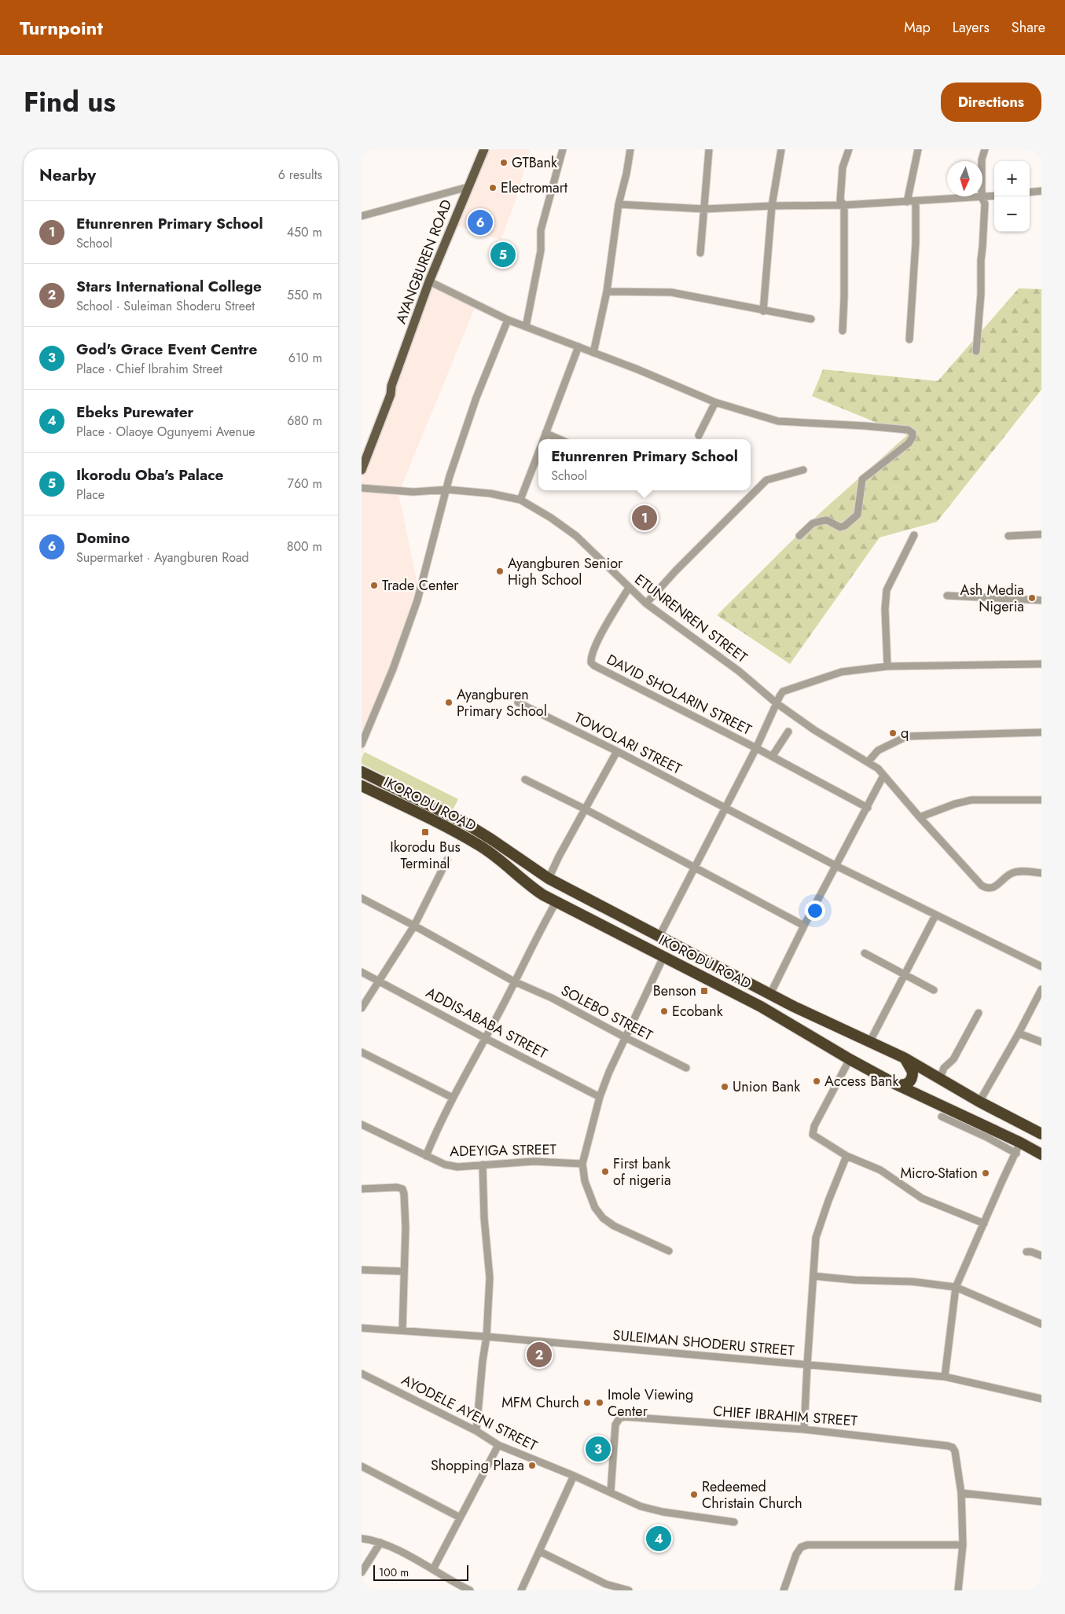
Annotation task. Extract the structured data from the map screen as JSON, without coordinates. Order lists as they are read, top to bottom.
{
  "streets": {
    "highway": ["IKORODU ROAD"],
    "main road": ["AYANGBUREN ROAD"],
    "street": [
      "ETUNRENREN STREET",
      "DAVID SHOLARIN STREET",
      "TOWOLARI STREET",
      "SOLEBO STREET",
      "ADDIS-ABABA STREET",
      "ADEYIGA STREET",
      "SULEIMAN SHODERU STREET",
      "AYODELE AYENI STREET",
      "CHIEF IBRAHIM STREET"
    ]
  },
  "crossings": [
    ["ETUNRENREN STREET", "DAVID SHOLARIN STREET"],
    ["AYODELE AYENI STREET", "CHIEF IBRAHIM STREET"]
  ],
  "places": {
    "other": [
      "GTBank",
      "Electromart",
      "Ayangburen Senior High School",
      "Trade Center",
      "Ash Media Nigeria",
      "Ayangburen Primary School",
      "q",
      "Ecobank",
      "Access Bank",
      "Union Bank",
      "First bank of nigeria",
      "Micro-Station",
      "MFM Church",
      "Imole Viewing Center",
      "Shopping Plaza",
      "Redeemed Christain Church"
    ],
    "transit": ["Ikorodu Bus Terminal", "Benson"]
  },
  "scale_bar": "100 m",
  "north": "bottom",
  "page": {
    "header": "Turnpoint",
    "nav": ["Map", "Layers", "Share"],
    "title": "Find us",
    "buttons": "Directions",
    "heading": ["Nearby", "6 results"],
    "map_buttons": ["+", "−"],
    "list": [
      {
        "mark": "1",
        "name": "Etunrenren Primary School",
        "note": "School",
        "value": "450 m"
      },
      {
        "mark": "2",
        "name": "Stars International College",
        "note": "School · Suleiman Shoderu Street",
        "value": "550 m"
      },
      {
        "mark": "3",
        "name": "God's Grace Event Centre",
        "note": "Place · Chief Ibrahim Street",
        "value": "610 m"
      },
      {
        "mark": "4",
        "name": "Ebeks Purewater",
        "note": "Place · Olaoye Ogunyemi Avenue",
        "value": "680 m"
      },
      {
        "mark": "5",
        "name": "Ikorodu Oba's Palace",
        "note": "Place",
        "value": "760 m"
      },
      {
        "mark": "6",
        "name": "Domino",
        "note": "Supermarket · Ayangburen Road",
        "value": "800 m"
      }
    ],
    "pins": [
      "6",
      "5",
      "1",
      "2",
      "3",
      "4"
    ],
    "popup": ["Etunrenren Primary School", "School"],
    "scale": "100 m"
  }
}
